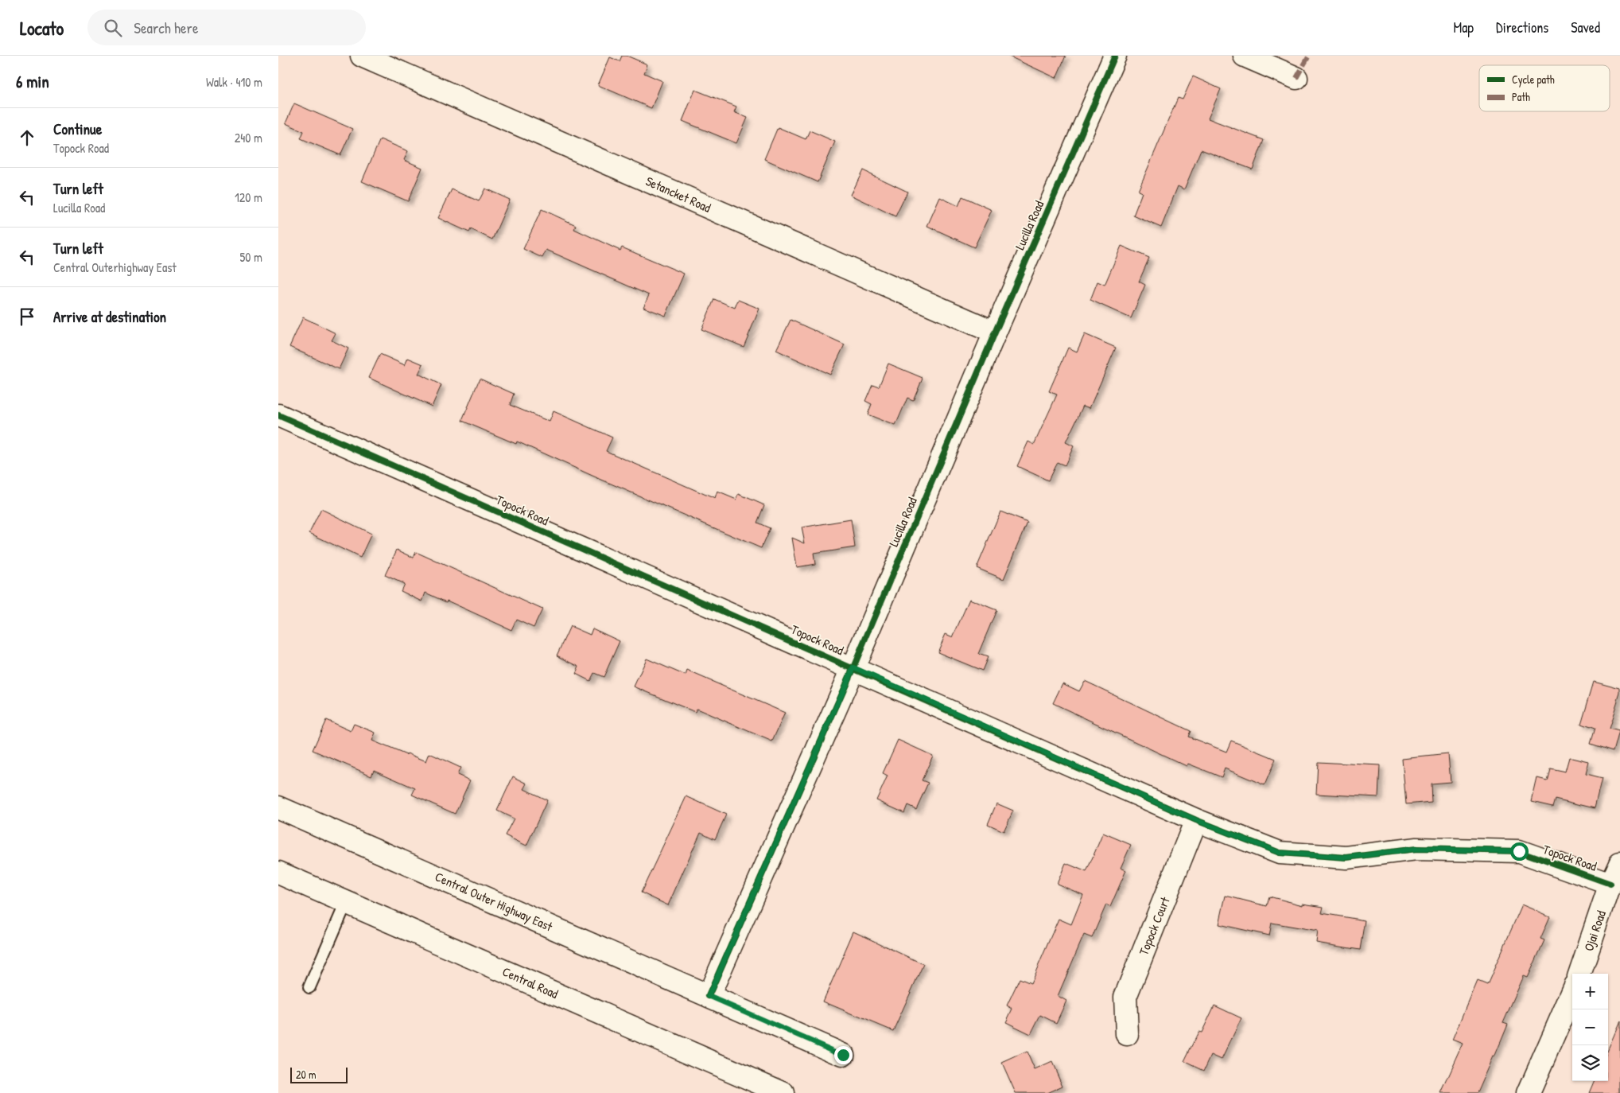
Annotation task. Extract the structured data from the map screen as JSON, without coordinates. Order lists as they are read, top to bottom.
{
  "streets": {
    "street": [
      "Setancket Road",
      "Lucilla Road",
      "Topock Road",
      "Central Outer Highway East",
      "Topock Court",
      "Ojai Road",
      "Central Road"
    ]
  },
  "crossings": [
    ["Setancket Road", "Lucilla Road"],
    ["Lucilla Road", "Topock Road"],
    ["Lucilla Road", "Central Outer Highway East"],
    ["Topock Road", "Topock Court"],
    ["Topock Road", "Ojai Road"]
  ],
  "legend": ["Cycle path", "Path"],
  "scale_bar": "20 m",
  "page": {
    "header": "Locato",
    "search": "Search here",
    "nav": ["Map", "Directions", "Saved"],
    "heading": ["6 min", "Walk · 410 m"],
    "list": [
      ["Continue", "Topock Road", "240 m"],
      ["Turn left", "Lucilla Road", "120 m"],
      ["Turn left", "Central Outerhighway East", "50 m"],
      "Arrive at destination"
    ],
    "map_buttons": ["+", "−"],
    "scale": "20 m"
  }
}
